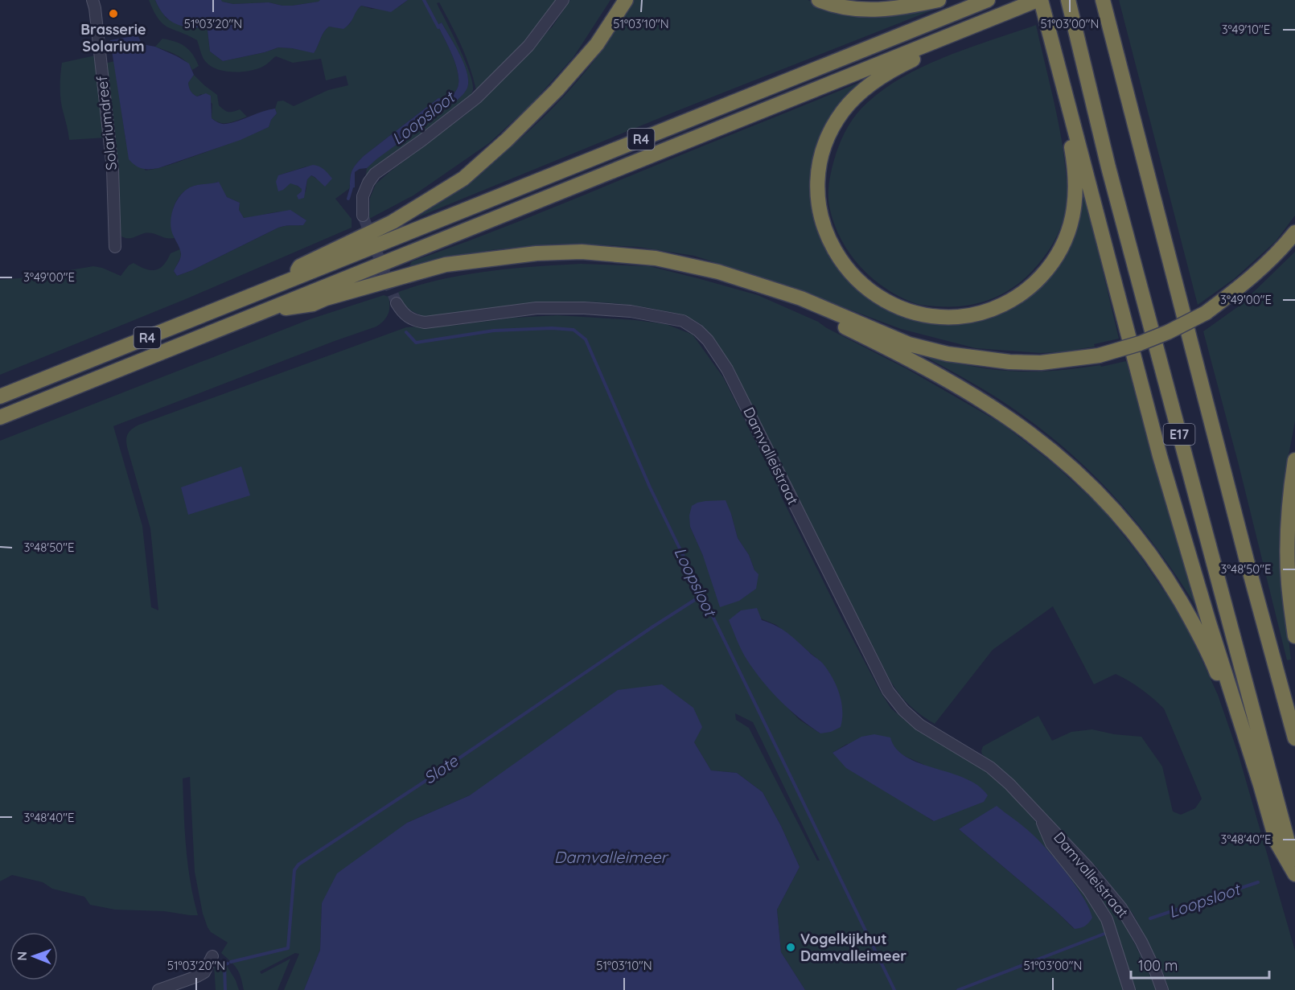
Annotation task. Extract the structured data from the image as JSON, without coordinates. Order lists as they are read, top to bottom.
{
  "streets": {
    "highway": ["R4", "E17"],
    "street": ["Solariumdreef", "Damvalleistraat"]
  },
  "water": ["Loopsloot", "Slote", "Damvalleimeer"],
  "places": ["Brasserie Solarium", "Vogelkijkhut Damvalleimeer"],
  "scale_bar": "100 m",
  "north": "left",
  "coordinates": [
    "51°03'20\"N",
    "51°03'10\"N",
    "51°03'00\"N",
    "3°49'10\"E",
    "3°49'00\"E",
    "3°48'50\"E",
    "3°48'40\"E"
  ]
}
